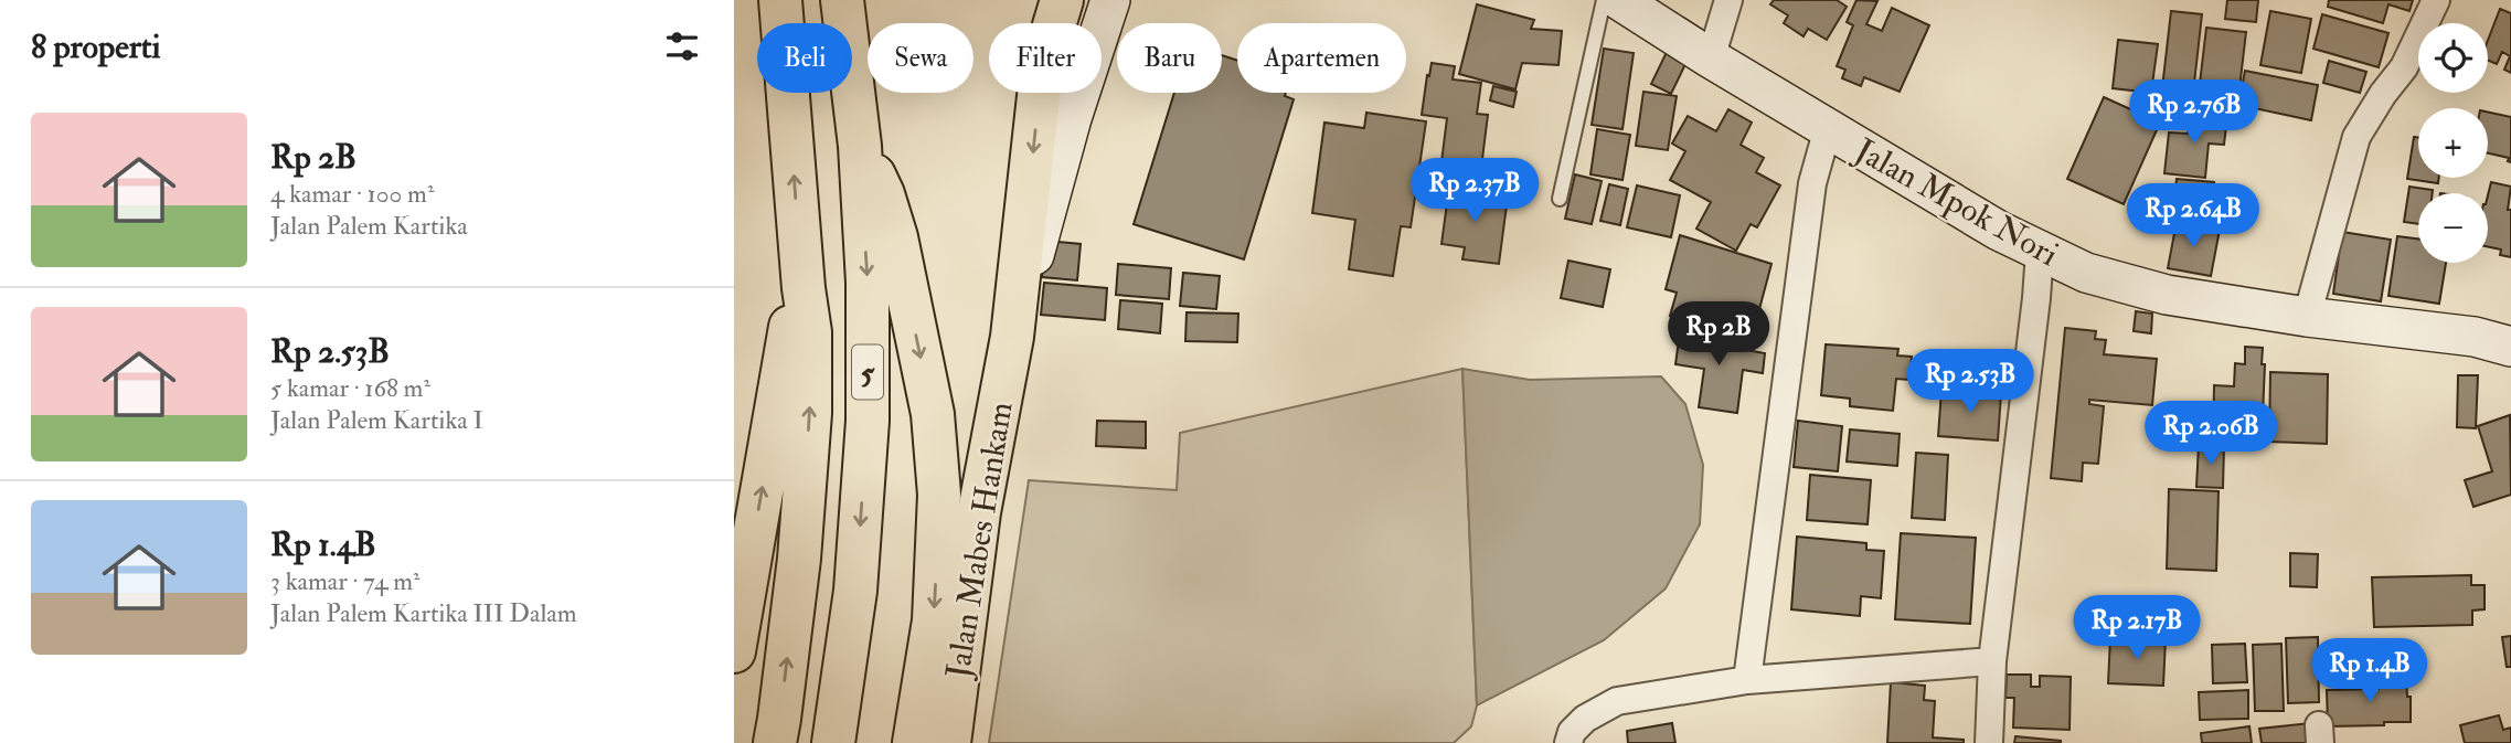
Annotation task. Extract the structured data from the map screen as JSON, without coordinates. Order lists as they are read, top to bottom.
{
  "streets": {
    "main road": ["Jalan Mpok Nori", "5", "Jalan Mabes Hankam"]
  },
  "page": {
    "heading": "8 properti",
    "map_buttons": ["+", "−"],
    "chip": [
      "Beli",
      "Sewa",
      "Filter",
      "Baru",
      "Apartemen"
    ],
    "price": [
      "Rp 2.76B",
      "Rp 2.37B",
      "Rp 2.64B",
      "Rp 2B",
      "Rp 2.53B",
      "Rp 2.06B",
      "Rp 2.17B",
      "Rp 1.4B"
    ],
    "list": [
      {
        "name": "Rp 2B",
        "note": "4 kamar · 100 m² · Jalan Palem Kartika"
      },
      {
        "name": "Rp 2.53B",
        "note": "5 kamar · 168 m² · Jalan Palem Kartika I"
      },
      {
        "name": "Rp 1.4B",
        "note": "3 kamar · 74 m² · Jalan Palem Kartika III Dalam"
      }
    ]
  }
}
